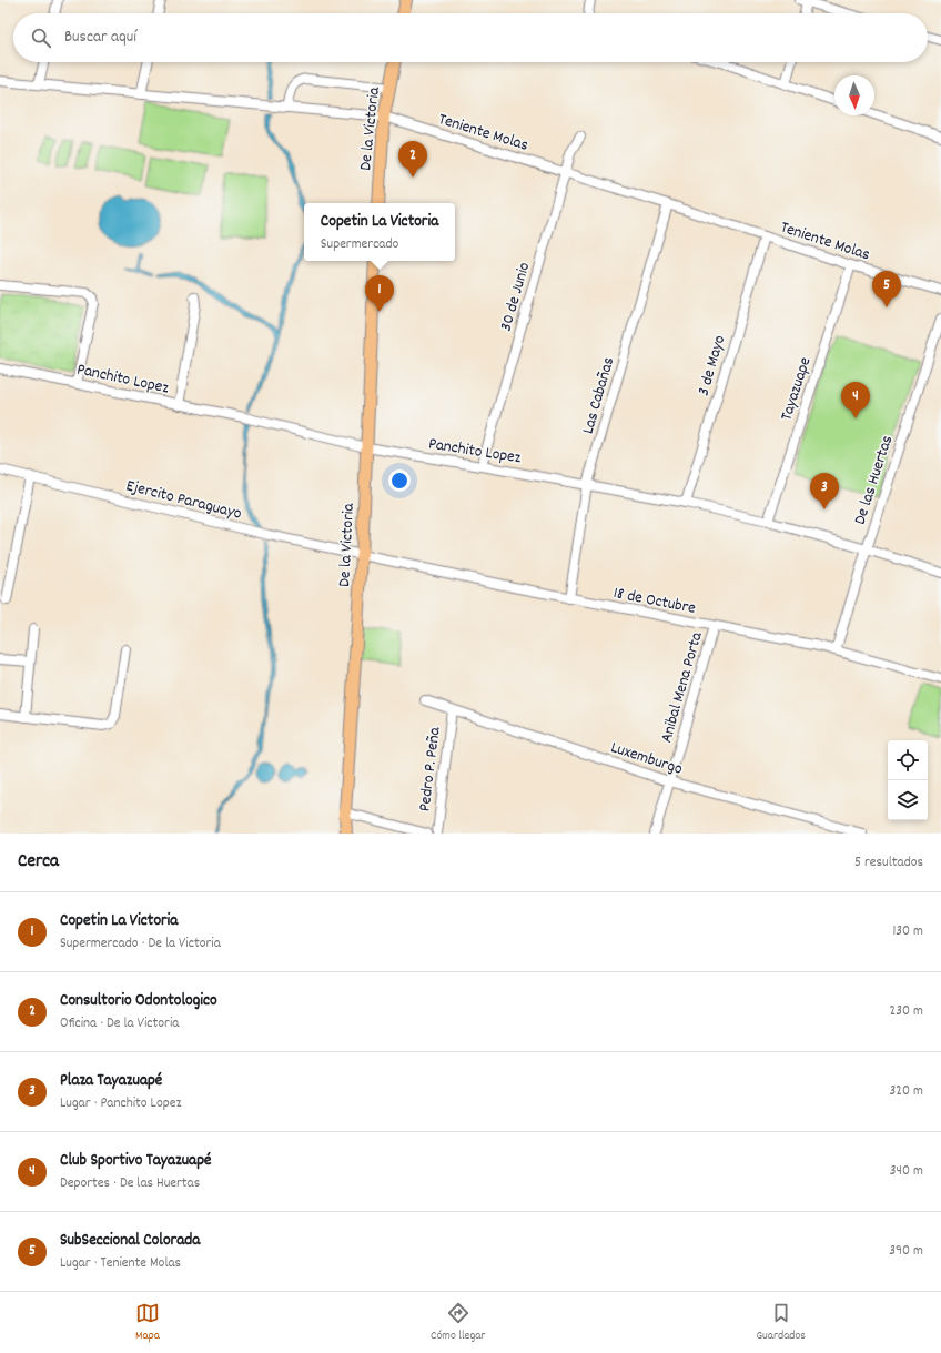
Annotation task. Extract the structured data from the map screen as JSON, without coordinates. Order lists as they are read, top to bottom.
{
  "streets": {
    "main road": ["De la Victoria"],
    "street": [
      "Teniente Molas",
      "30 de Junio",
      "3 de Mayo",
      "Panchito Lopez",
      "Tayazuape",
      "Las Cabañas",
      "De las Huertas",
      "Ejercito Paraguayo",
      "18 de Octubre",
      "Anibal Mena Porta",
      "Luxemburgo",
      "Pedro P. Peña"
    ]
  },
  "crossings": [
    ["De la Victoria", "Teniente Molas"],
    ["De la Victoria", "Panchito Lopez"],
    ["De la Victoria", "Ejercito Paraguayo"],
    ["De la Victoria", "18 de Octubre"],
    ["Teniente Molas", "30 de Junio"],
    ["Teniente Molas", "3 de Mayo"],
    ["Teniente Molas", "Tayazuape"],
    ["Teniente Molas", "Las Cabañas"],
    ["30 de Junio", "Panchito Lopez"],
    ["3 de Mayo", "Panchito Lopez"],
    ["Panchito Lopez", "Tayazuape"],
    ["Panchito Lopez", "Las Cabañas"],
    ["Panchito Lopez", "De las Huertas"],
    ["Las Cabañas", "18 de Octubre"],
    ["De las Huertas", "18 de Octubre"],
    ["Ejercito Paraguayo", "18 de Octubre"],
    ["18 de Octubre", "Anibal Mena Porta"],
    ["Anibal Mena Porta", "Luxemburgo"],
    ["Luxemburgo", "Pedro P. Peña"]
  ],
  "north": "bottom",
  "page": {
    "search": "Buscar aquí",
    "pins": [
      "2",
      "5",
      "1",
      "4",
      "3"
    ],
    "popup": ["Copetin La Victoria", "Supermercado"],
    "heading": ["Cerca", "5 resultados"],
    "list": [
      {
        "mark": "1",
        "name": "Copetin La Victoria",
        "note": "Supermercado · De la Victoria",
        "value": "130 m"
      },
      {
        "mark": "2",
        "name": "Consultorio Odontologico",
        "note": "Oficina · De la Victoria",
        "value": "230 m"
      },
      {
        "mark": "3",
        "name": "Plaza Tayazuapé",
        "note": "Lugar · Panchito Lopez",
        "value": "320 m"
      },
      {
        "mark": "4",
        "name": "Club Sportivo Tayazuapé",
        "note": "Deportes · De las Huertas",
        "value": "340 m"
      },
      {
        "mark": "5",
        "name": "SubSeccional Colorada",
        "note": "Lugar · Teniente Molas",
        "value": "390 m"
      }
    ],
    "nav": ["Mapa", "Cómo llegar", "Guardados"]
  }
}
